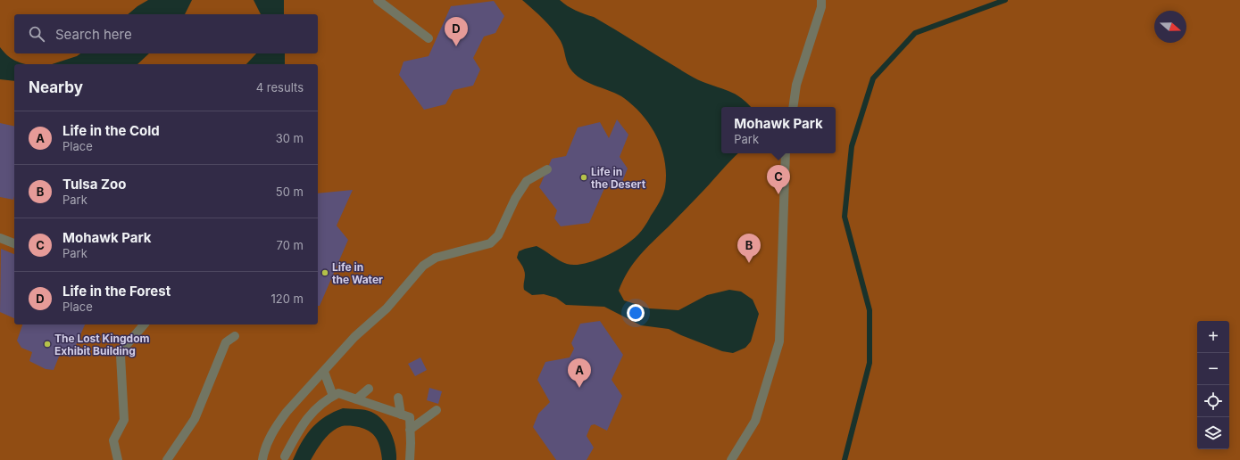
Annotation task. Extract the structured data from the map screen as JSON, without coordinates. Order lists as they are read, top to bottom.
{
  "places": ["Life in the Desert", "Life in the Water", "The Lost Kingdom Exhibit Building"],
  "north": "right",
  "page": {
    "search": "Search here",
    "pins": [
      "D",
      "C",
      "B",
      "A"
    ],
    "heading": ["Nearby", "4 results"],
    "popup": ["Mohawk Park", "Park"],
    "list": [
      {
        "mark": "A",
        "name": "Life in the Cold",
        "note": "Place",
        "value": "30 m"
      },
      {
        "mark": "B",
        "name": "Tulsa Zoo",
        "note": "Park",
        "value": "50 m"
      },
      {
        "mark": "C",
        "name": "Mohawk Park",
        "note": "Park",
        "value": "70 m"
      },
      {
        "mark": "D",
        "name": "Life in the Forest",
        "note": "Place",
        "value": "120 m"
      }
    ],
    "map_buttons": ["+", "−"]
  }
}
